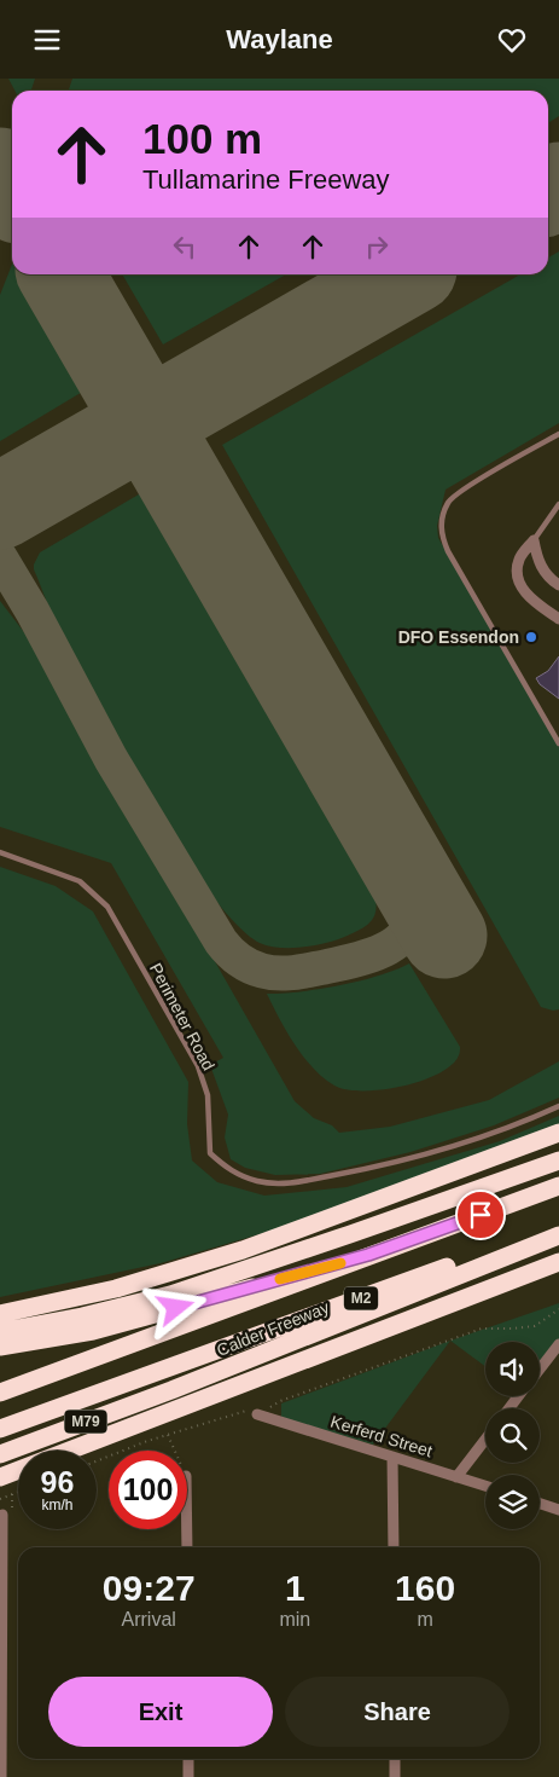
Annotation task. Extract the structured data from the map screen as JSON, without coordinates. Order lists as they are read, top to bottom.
{
  "streets": {
    "highway": ["M2", "Calder Freeway", "M79"],
    "street": ["Kerferd Street"],
    "lane": ["Perimeter Road"]
  },
  "places": ["DFO Essendon"],
  "page": {
    "header": "Waylane",
    "turn": ["100 m", "Tullamarine Freeway"],
    "speed": "96 km/h",
    "limit": "100",
    "eta": [
      "09:27",
      "Arrival",
      "1",
      "min",
      "160",
      "m"
    ],
    "buttons": ["Exit", "Share"]
  }
}
